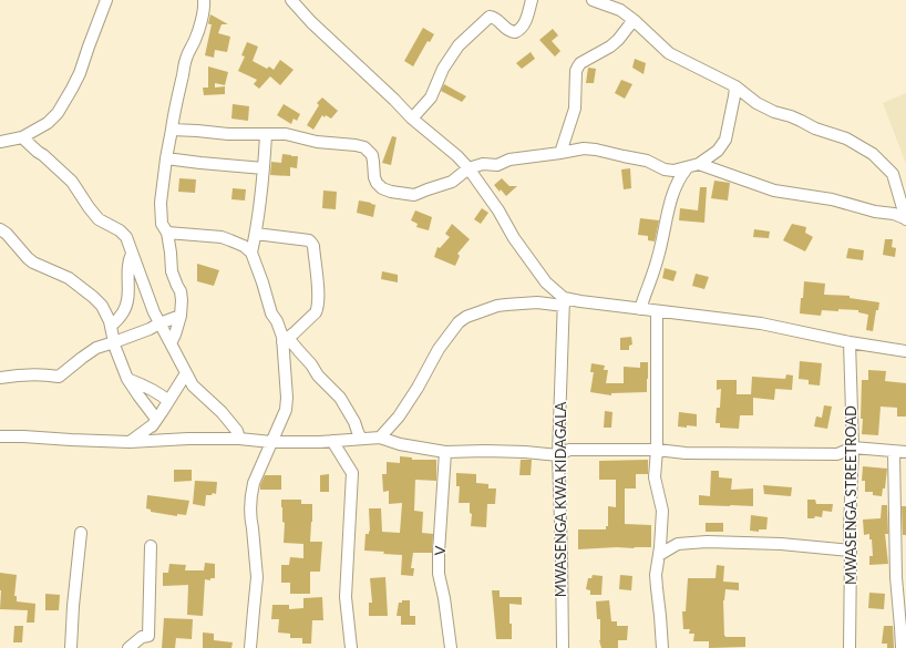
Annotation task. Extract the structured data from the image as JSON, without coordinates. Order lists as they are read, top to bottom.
{
  "streets": {
    "street": ["MWASENGA STREETROAD", "MWASENGA KWA KIDAGALA", "V"]
  }
}
